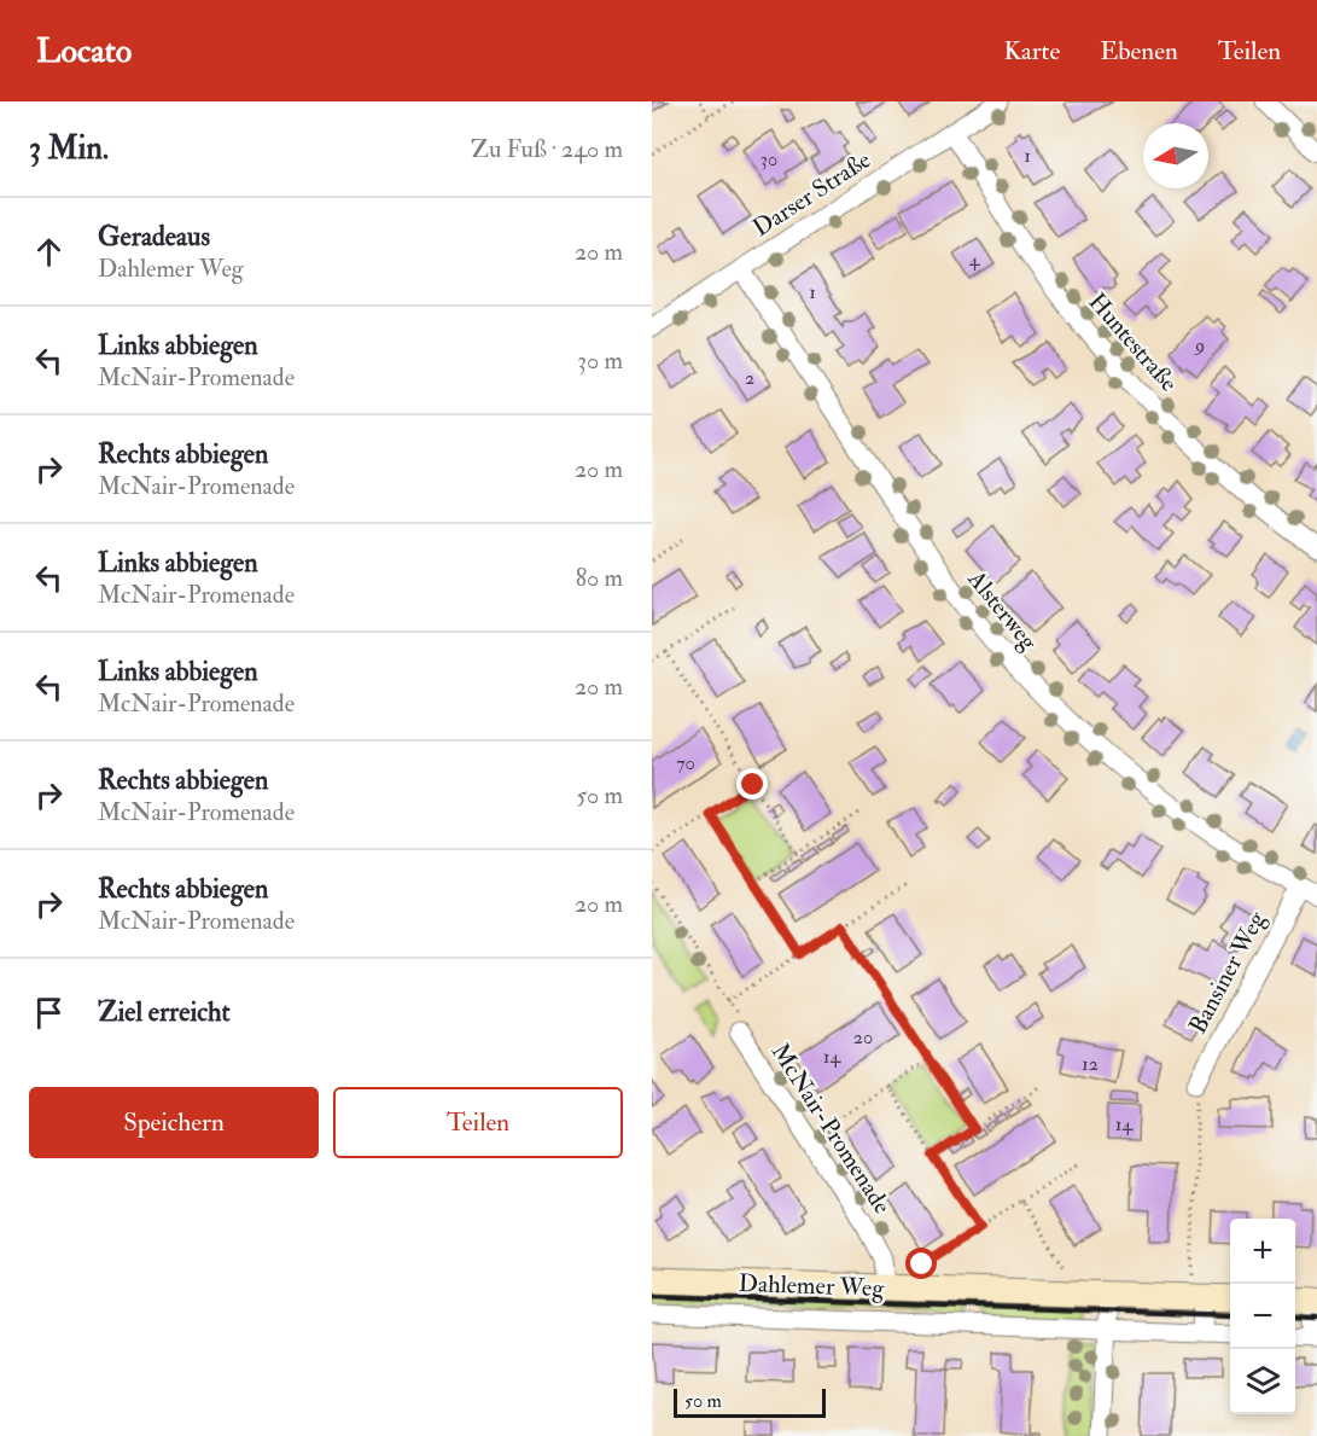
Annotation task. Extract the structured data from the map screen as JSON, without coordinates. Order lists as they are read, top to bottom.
{
  "streets": {
    "main road": ["Dahlemer Weg"],
    "street": [
      "Darser Straße",
      "Huntestraße",
      "Alsterweg",
      "Bansiner Weg",
      "McNair-Promenade"
    ]
  },
  "crossings": [
    ["Darser Straße", "Huntestraße"],
    ["Darser Straße", "Alsterweg"],
    ["Alsterweg", "Bansiner Weg"],
    ["McNair-Promenade", "Dahlemer Weg"]
  ],
  "house_numbers": [
    "1",
    "30",
    "4",
    "1",
    "9",
    "2",
    "70",
    "20",
    "14",
    "12",
    "14"
  ],
  "scale_bar": "50 m",
  "north": "left",
  "page": {
    "header": "Locato",
    "nav": ["Karte", "Ebenen", "Teilen"],
    "heading": ["3 Min.", "Zu Fuß · 240 m"],
    "list": [
      ["Geradeaus", "Dahlemer Weg", "20 m"],
      ["Links abbiegen", "McNair-Promenade", "30 m"],
      ["Rechts abbiegen", "McNair-Promenade", "20 m"],
      ["Links abbiegen", "McNair-Promenade", "80 m"],
      ["Links abbiegen", "McNair-Promenade", "20 m"],
      ["Rechts abbiegen", "McNair-Promenade", "50 m"],
      ["Rechts abbiegen", "McNair-Promenade", "20 m"],
      "Ziel erreicht"
    ],
    "buttons": ["Speichern", "Teilen"],
    "map_buttons": ["+", "−"],
    "scale": "50 m"
  }
}
